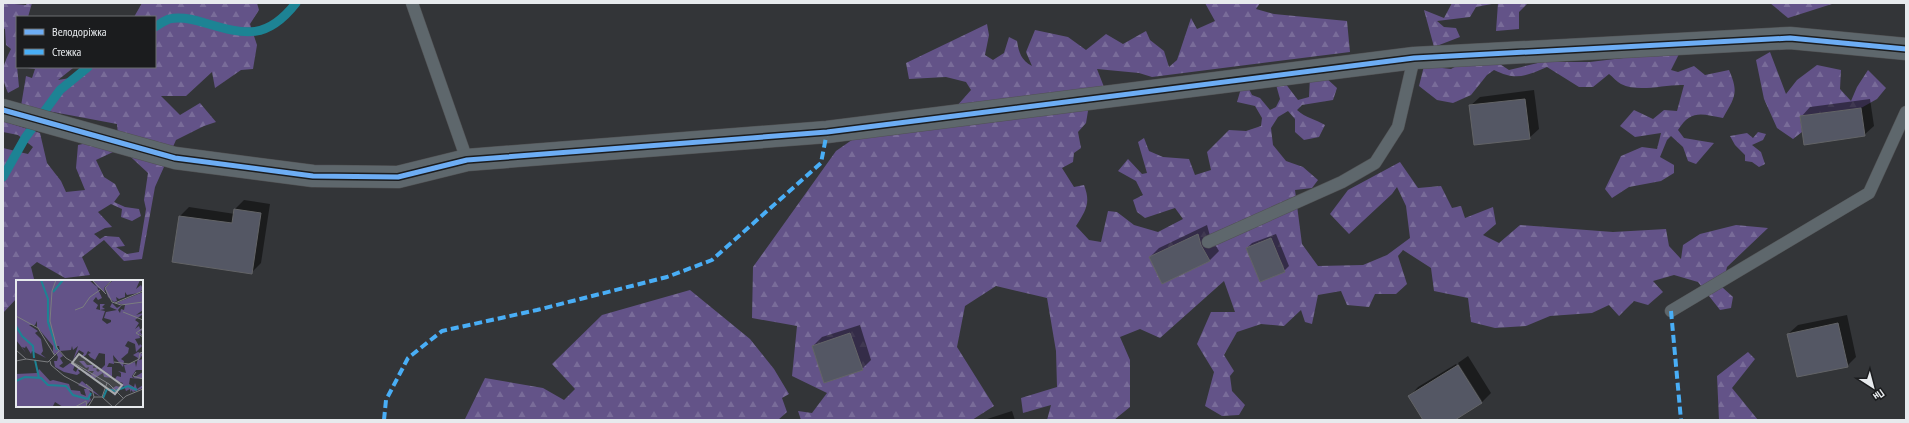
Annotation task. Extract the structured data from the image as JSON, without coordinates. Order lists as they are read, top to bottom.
{
  "legend": ["Велодоріжка", "Стежка"],
  "north": "bottom right"
}
